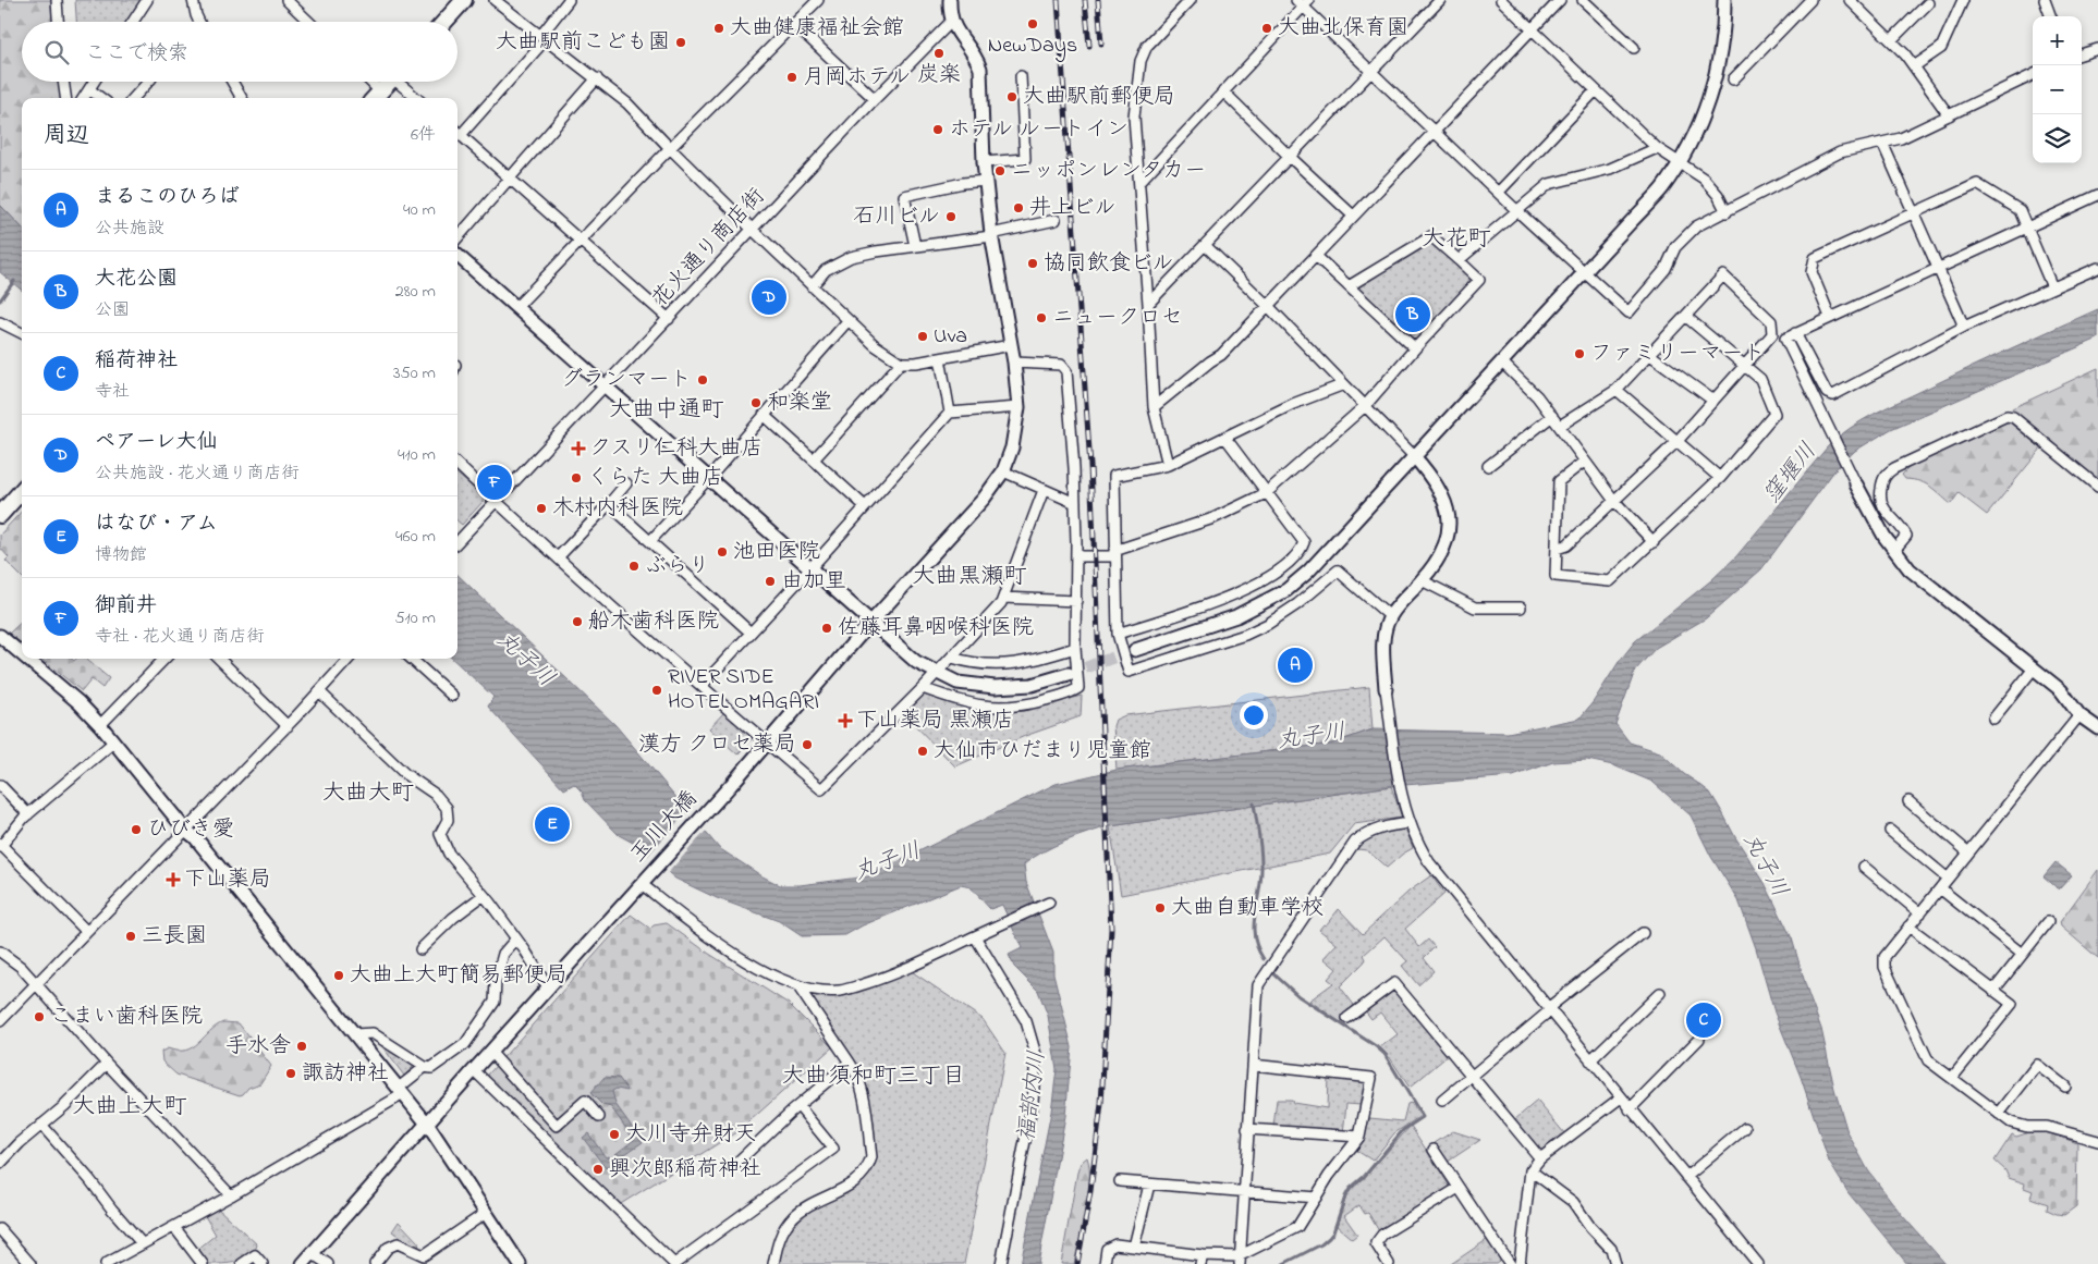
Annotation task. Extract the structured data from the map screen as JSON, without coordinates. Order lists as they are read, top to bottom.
{
  "streets": {
    "street": ["花火通り商店街", "玉川大橋"]
  },
  "crossings": [
    ["花火通り商店街", "玉川大橋"]
  ],
  "districts": [
    "大花町",
    "大曲中通町",
    "大曲黒瀬町",
    "大曲大町",
    "大曲須和町三丁目",
    "大曲上大町"
  ],
  "water": ["窪堰川", "丸子川", "福部内川"],
  "places": {
    "other": [
      "NewDays",
      "大曲健康福祉会館",
      "大曲北保育園",
      "大曲駅前こども園",
      "炭楽",
      "月岡ホテル",
      "大曲駅前郵便局",
      "ホテル ルートイン",
      "ニッポンレンタカー",
      "井上ビル",
      "石川ビル",
      "協同飲食ビル",
      "ニュークロセ",
      "Uva",
      "ファミリーマート",
      "グランマート",
      "和楽堂",
      "くらた 大曲店",
      "木村内科医院",
      "池田医院",
      "ぶらり",
      "由加里",
      "船木歯科医院",
      "佐藤耳鼻咽喉科医院",
      "RIVER SIDE HOTEL OMAGARI",
      "漢方 クロセ薬局",
      "大仙市ひだまり児童館",
      "ひびき愛",
      "大曲自動車学校",
      "三長園",
      "大曲上大町簡易郵便局",
      "こまい歯科医院",
      "手水舎",
      "諏訪神社",
      "大川寺弁財天",
      "興次郎稲荷神社"
    ],
    "health": ["クスリ仁科大曲店", "下山薬局 黒瀬店", "下山薬局"]
  },
  "page": {
    "map_buttons": ["+", "−"],
    "search": "ここで検索",
    "heading": ["周辺", "6件"],
    "list": [
      {
        "mark": "A",
        "name": "まるこのひろば",
        "note": "公共施設",
        "value": "40 m"
      },
      {
        "mark": "B",
        "name": "大花公園",
        "note": "公園",
        "value": "280 m"
      },
      {
        "mark": "C",
        "name": "稲荷神社",
        "note": "寺社",
        "value": "350 m"
      },
      {
        "mark": "D",
        "name": "ペアーレ大仙",
        "note": "公共施設 · 花火通り商店街",
        "value": "410 m"
      },
      {
        "mark": "E",
        "name": "はなび・アム",
        "note": "博物館",
        "value": "460 m"
      },
      {
        "mark": "F",
        "name": "御前井",
        "note": "寺社 · 花火通り商店街",
        "value": "510 m"
      }
    ],
    "pins": [
      "D",
      "B",
      "F",
      "A",
      "E",
      "C"
    ]
  }
}
